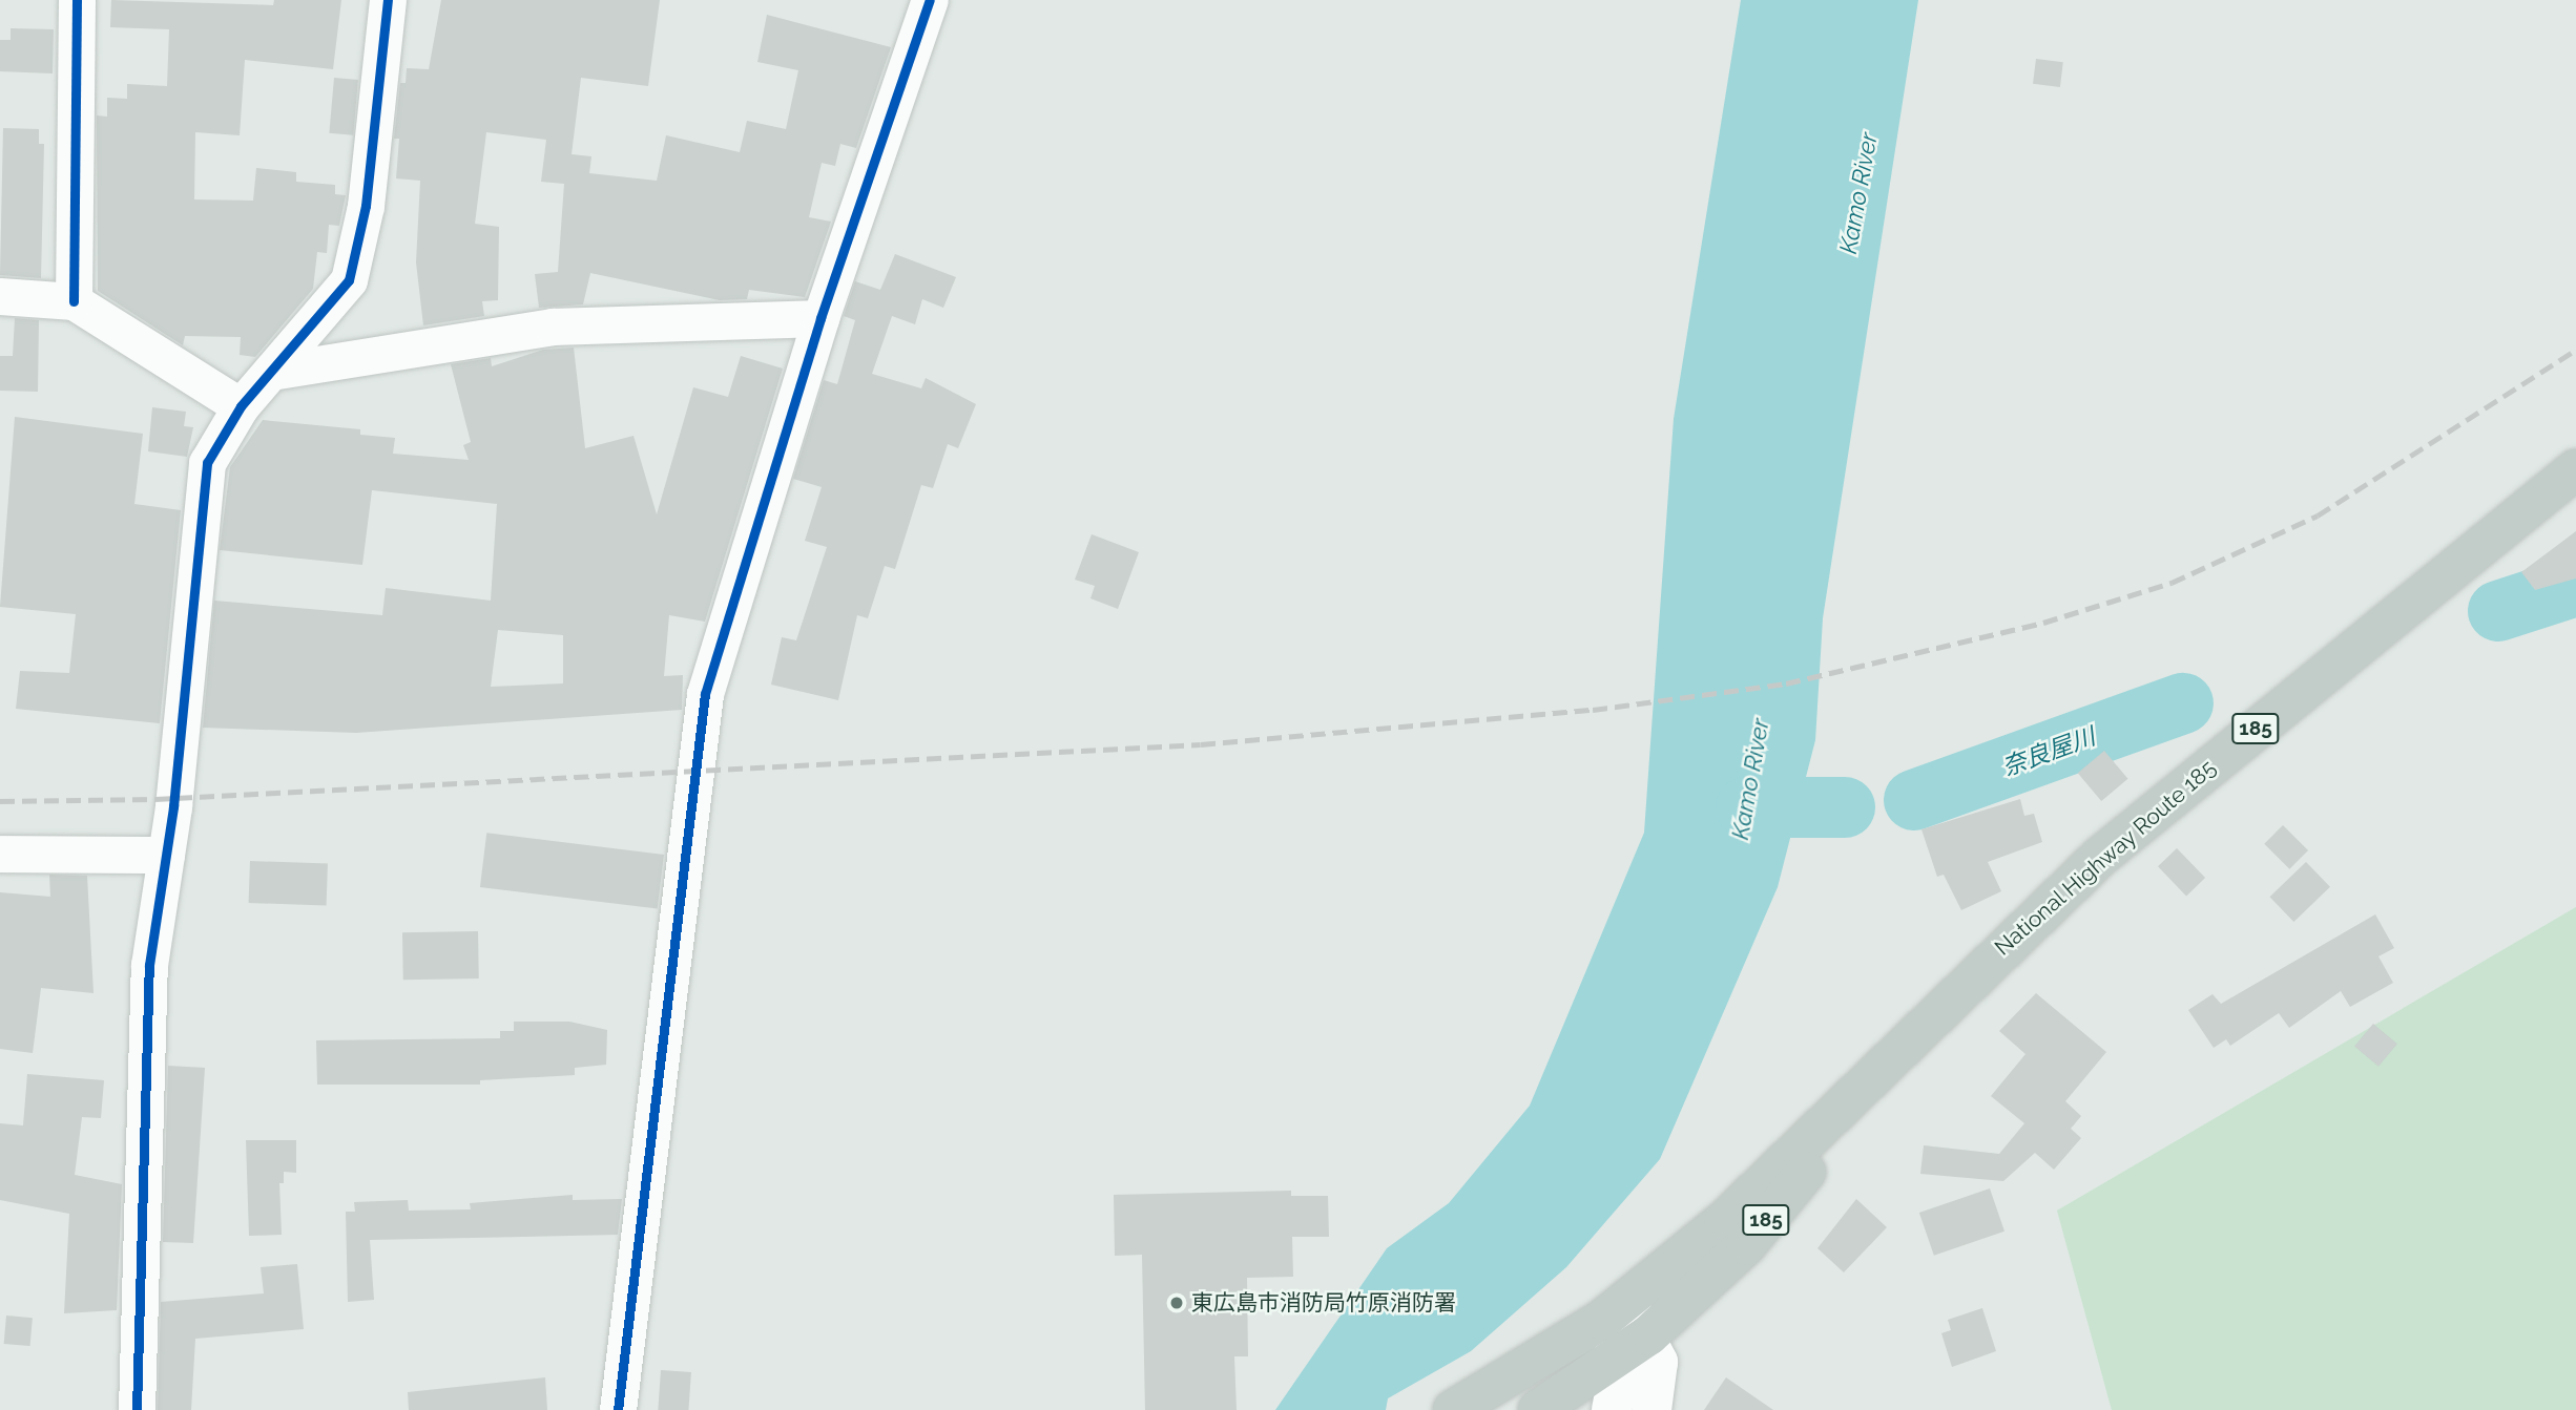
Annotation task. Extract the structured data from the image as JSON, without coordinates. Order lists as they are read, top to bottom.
{
  "streets": {
    "highway": ["185", "National Highway Route 185"]
  },
  "water": ["Kamo River", "奈良屋川"],
  "places": ["東広島市消防局竹原消防署"]
}
